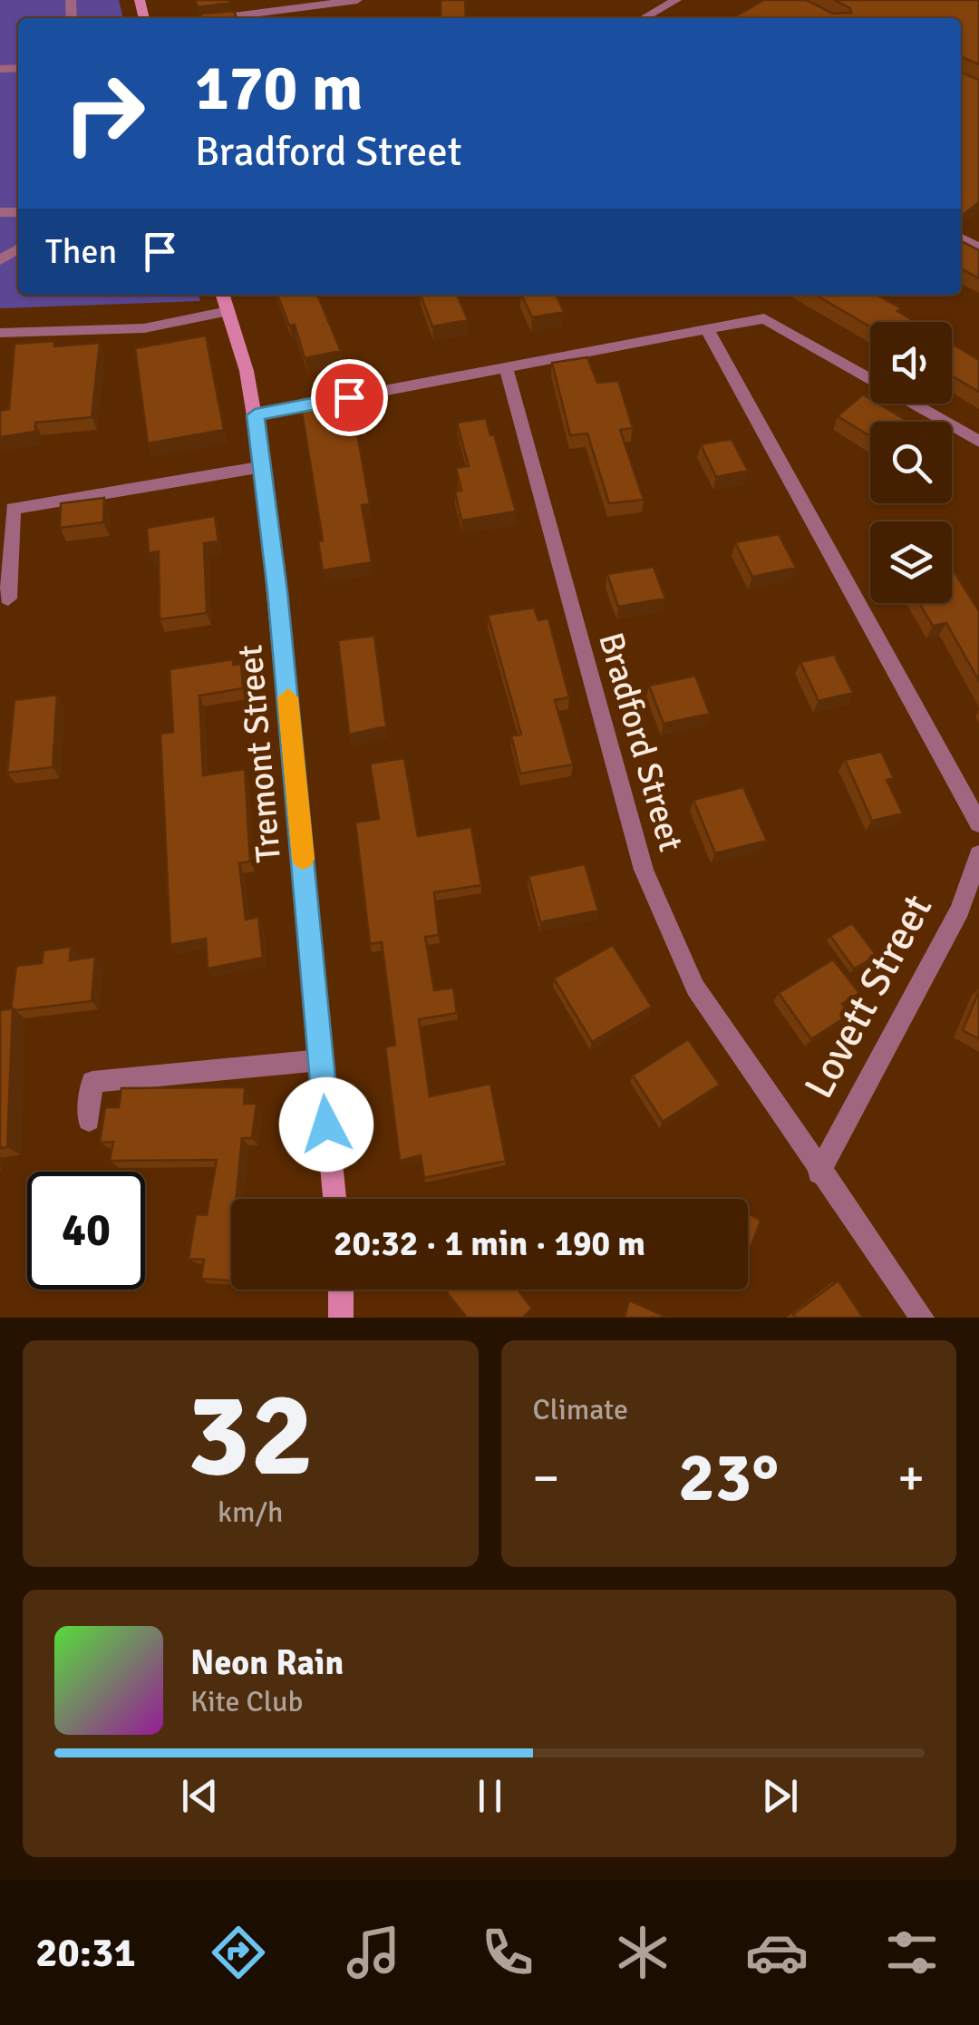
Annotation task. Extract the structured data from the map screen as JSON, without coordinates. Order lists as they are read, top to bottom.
{
  "streets": {
    "street": ["Bradford Street", "Tremont Street", "Lovett Street"]
  },
  "crossings": [
    ["Bradford Street", "Lovett Street"]
  ],
  "page": {
    "turn": ["170 m", "Bradford Street"],
    "then": "Then",
    "limit": "40",
    "trip": "20:32 · 1 min · 190 m",
    "tile": [
      ["32", "km/h"],
      "Climate"
    ],
    "heat": ["−", "23°", "+"],
    "song": ["Neon Rain", "Kite Club"],
    "tabs": "20:31"
  }
}
